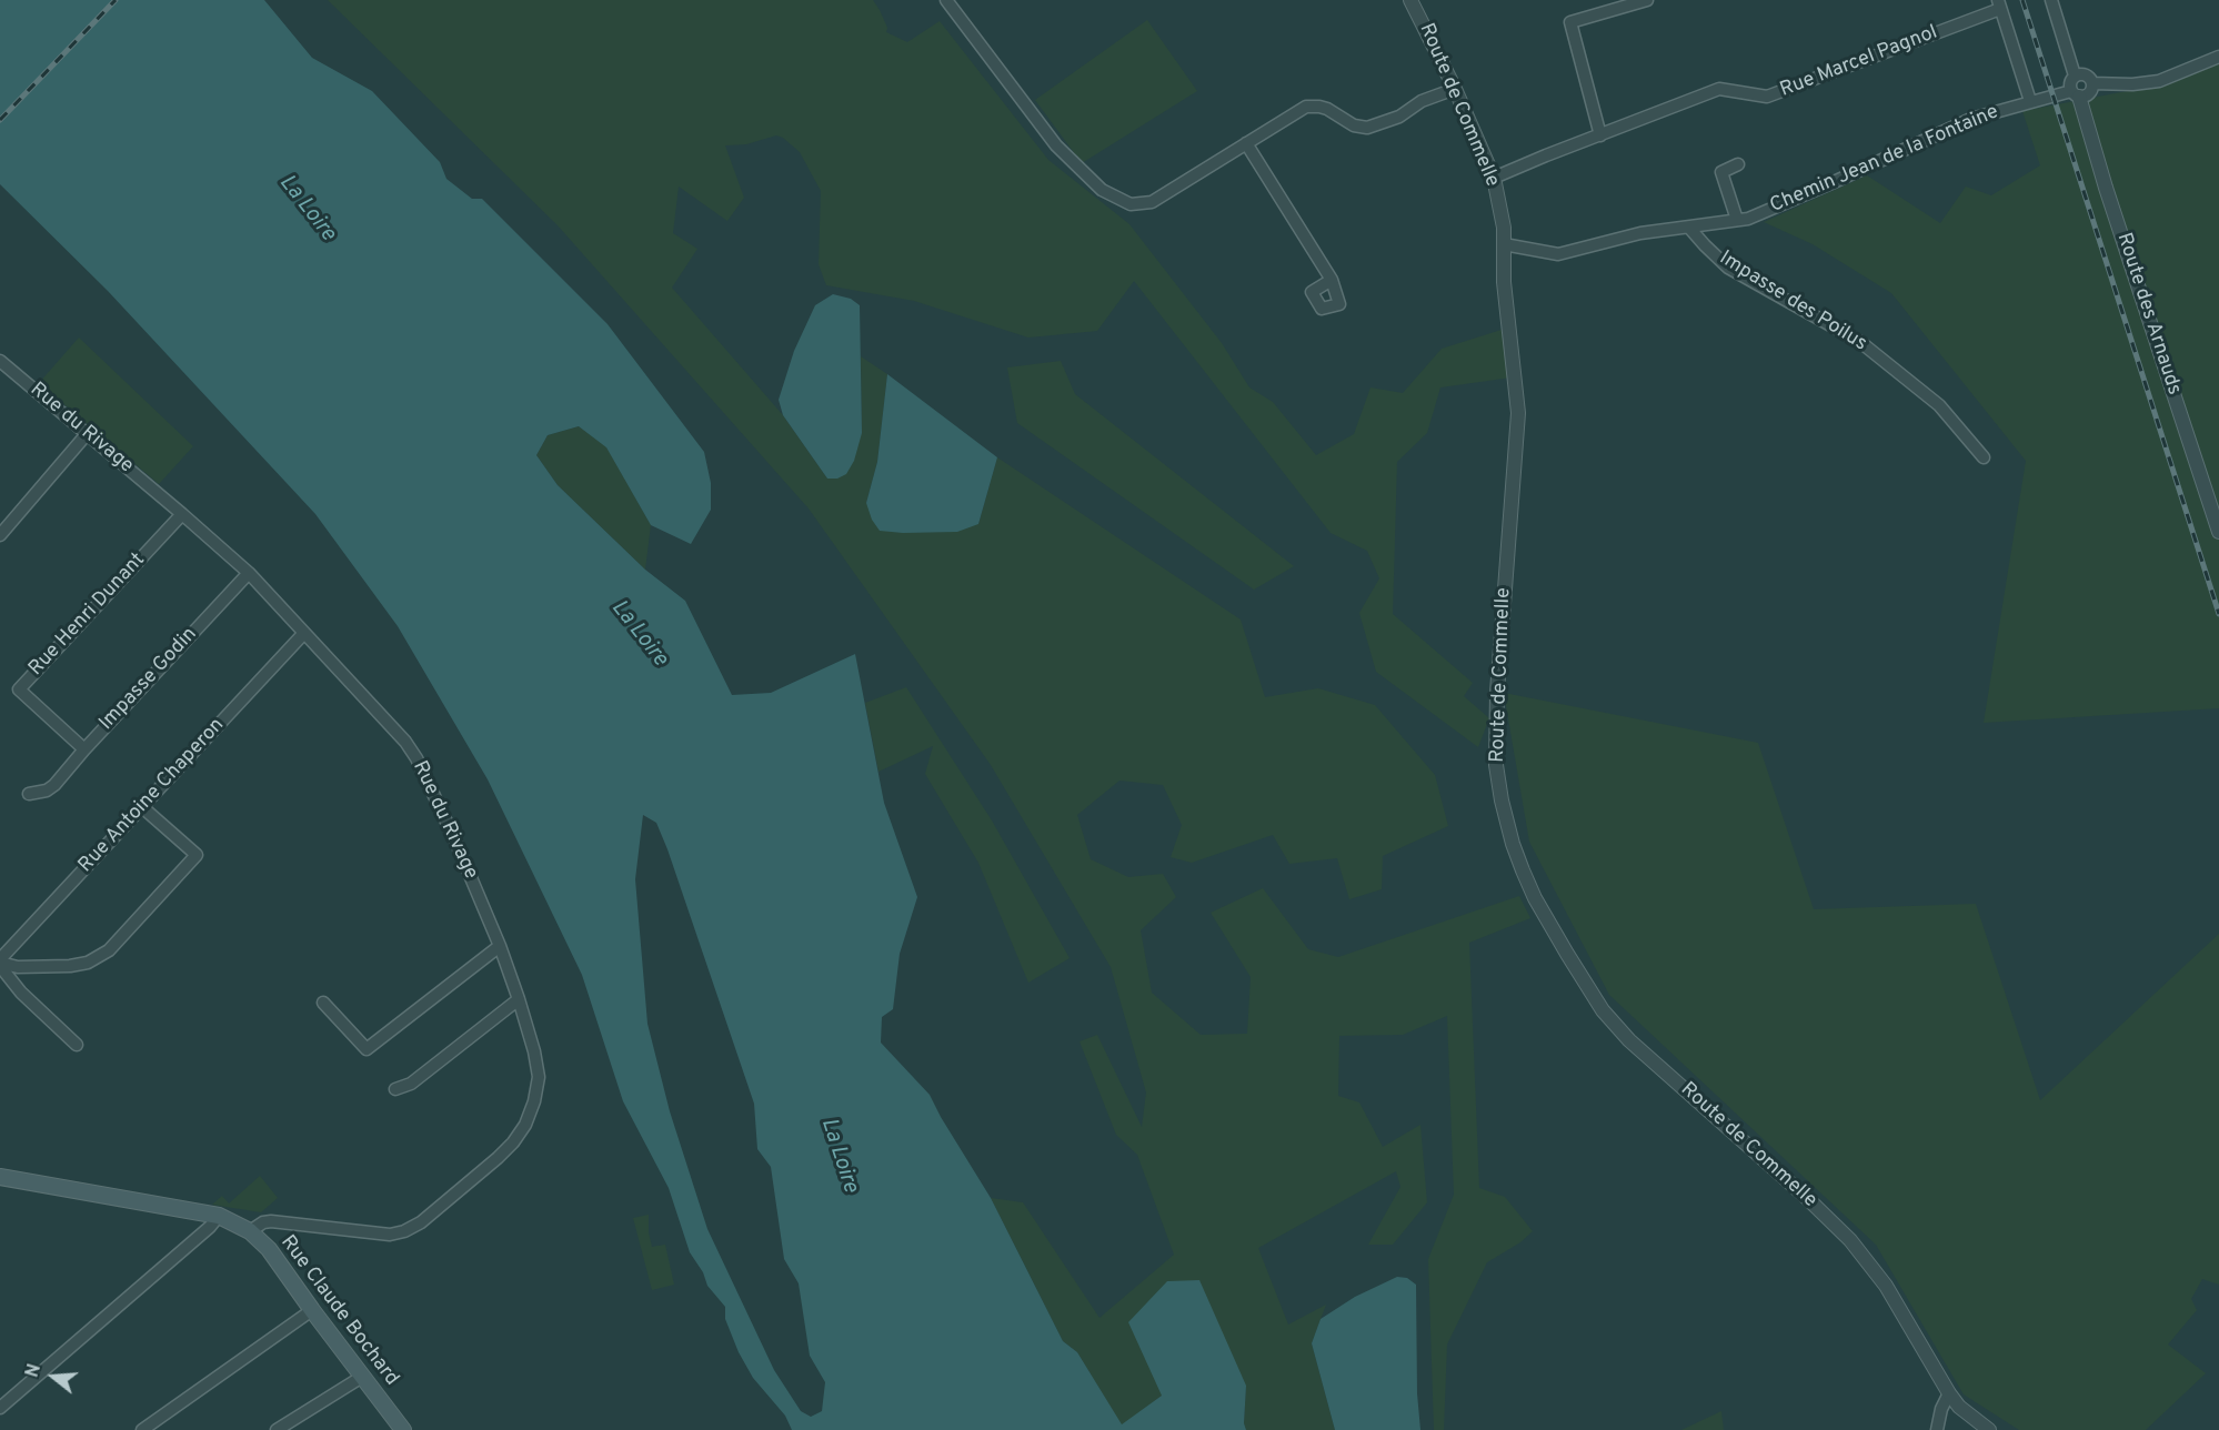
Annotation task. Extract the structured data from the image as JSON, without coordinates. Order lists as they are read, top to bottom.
{
  "streets": {
    "main road": ["Rue Claude Bochard"],
    "street": [
      "Rue Marcel Pagnol",
      "Route de Commelle",
      "Chemin Jean de la Fontaine",
      "Impasse des Poilus",
      "Route des Arnauds",
      "Rue du Rivage",
      "Rue Henri Dunant",
      "Impasse Godin",
      "Rue Antoine Chaperon"
    ]
  },
  "crossings": [
    ["Rue Marcel Pagnol", "Route de Commelle"],
    ["Route de Commelle", "Chemin Jean de la Fontaine"],
    ["Chemin Jean de la Fontaine", "Impasse des Poilus"],
    ["Chemin Jean de la Fontaine", "Route des Arnauds"],
    ["Rue du Rivage", "Rue Henri Dunant"],
    ["Rue du Rivage", "Impasse Godin"],
    ["Rue du Rivage", "Rue Antoine Chaperon"],
    ["Rue du Rivage", "Rue Claude Bochard"],
    ["Rue Henri Dunant", "Impasse Godin"]
  ],
  "water": ["La Loire"],
  "north": "left"
}
